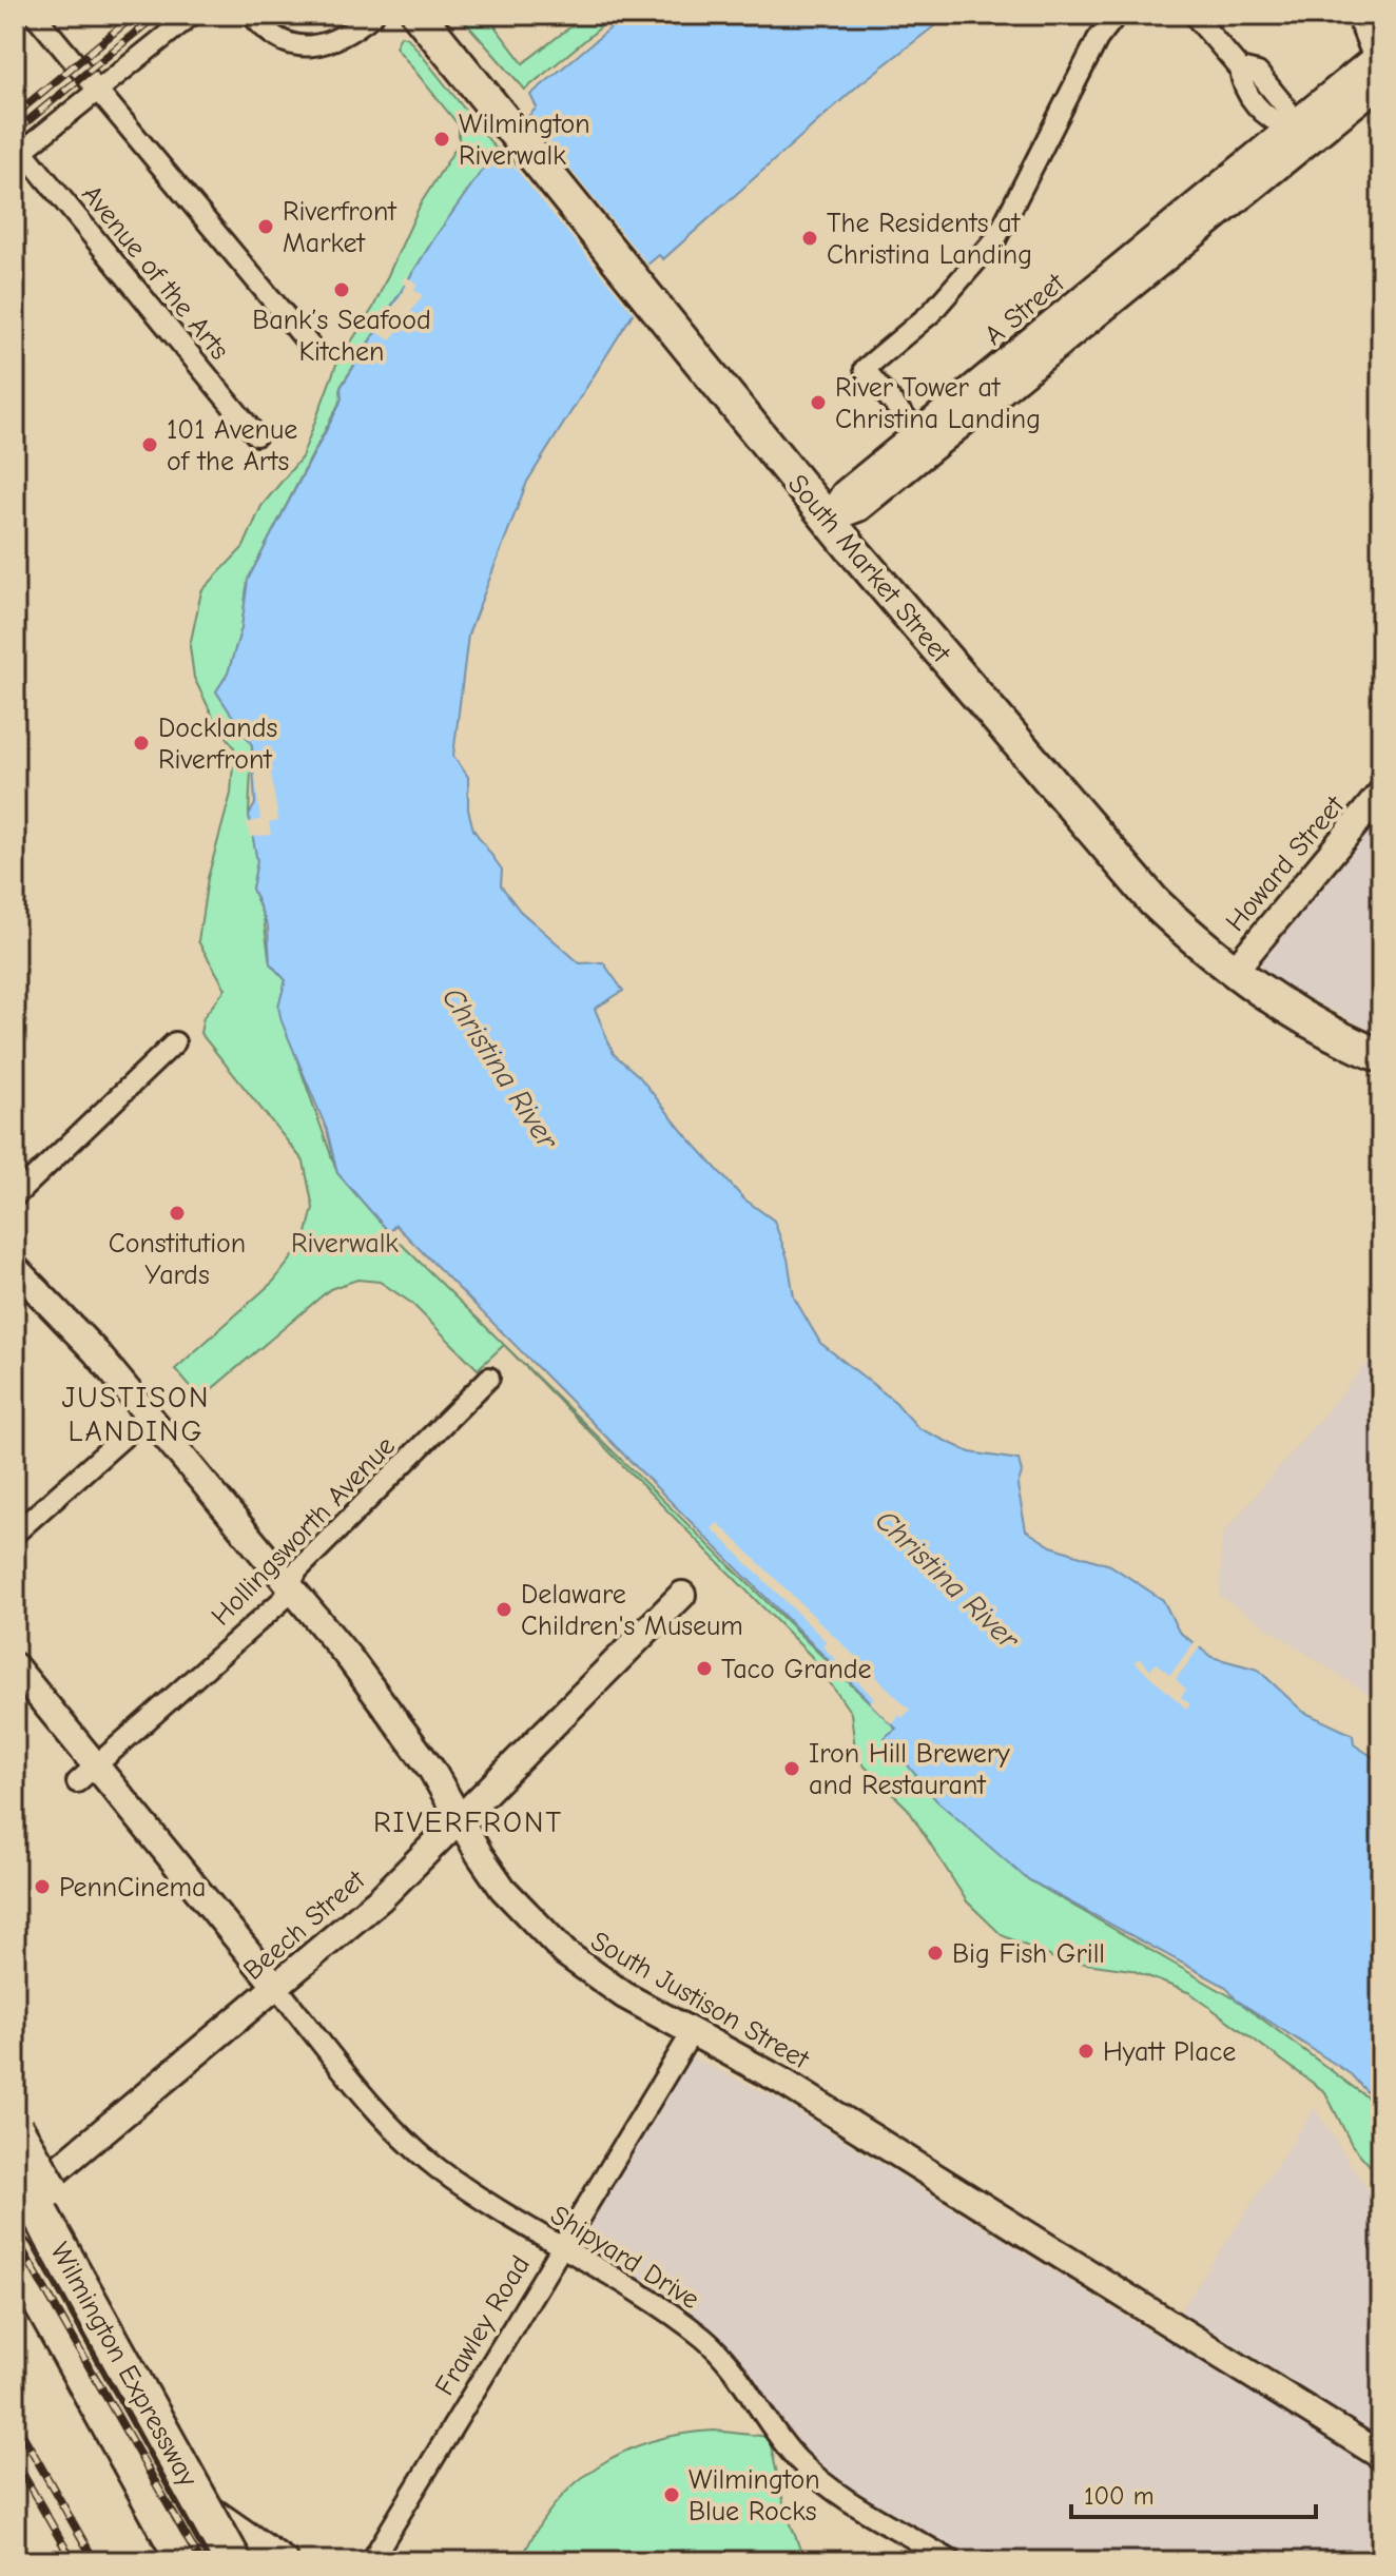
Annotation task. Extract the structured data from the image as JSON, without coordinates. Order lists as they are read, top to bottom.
{
  "streets": {
    "highway": ["Wilmington Expressway"],
    "main road": ["South Market Street"],
    "street": [
      "Avenue of the Arts",
      "A Street",
      "Howard Street",
      "Hollingsworth Avenue",
      "Beech Street",
      "South Justison Street",
      "Shipyard Drive",
      "Frawley Road"
    ]
  },
  "crossings": [
    ["A Street", "South Market Street"],
    ["South Market Street", "Howard Street"],
    ["Hollingsworth Avenue", "South Justison Street"],
    ["Beech Street", "South Justison Street"],
    ["Beech Street", "Shipyard Drive"],
    ["Beech Street", "Wilmington Expressway"],
    ["South Justison Street", "Frawley Road"],
    ["Shipyard Drive", "Frawley Road"]
  ],
  "districts": ["JUSTISON LANDING", "RIVERFRONT"],
  "water": ["Christina River"],
  "parks": ["Riverwalk"],
  "places": [
    "Wilmington Riverwalk",
    "Riverfront Market",
    "The Residents at Christina Landing",
    "Bank’s Seafood Kitchen",
    "River Tower at Christina Landing",
    "101 Avenue of the Arts",
    "Docklands Riverfront",
    "Constitution Yards",
    "Delaware Children's Museum",
    "Taco Grande",
    "Iron Hill Brewery and Restaurant",
    "PennCinema",
    "Big Fish Grill",
    "Hyatt Place",
    "Wilmington Blue Rocks"
  ],
  "scale_bar": "100 m"
}
